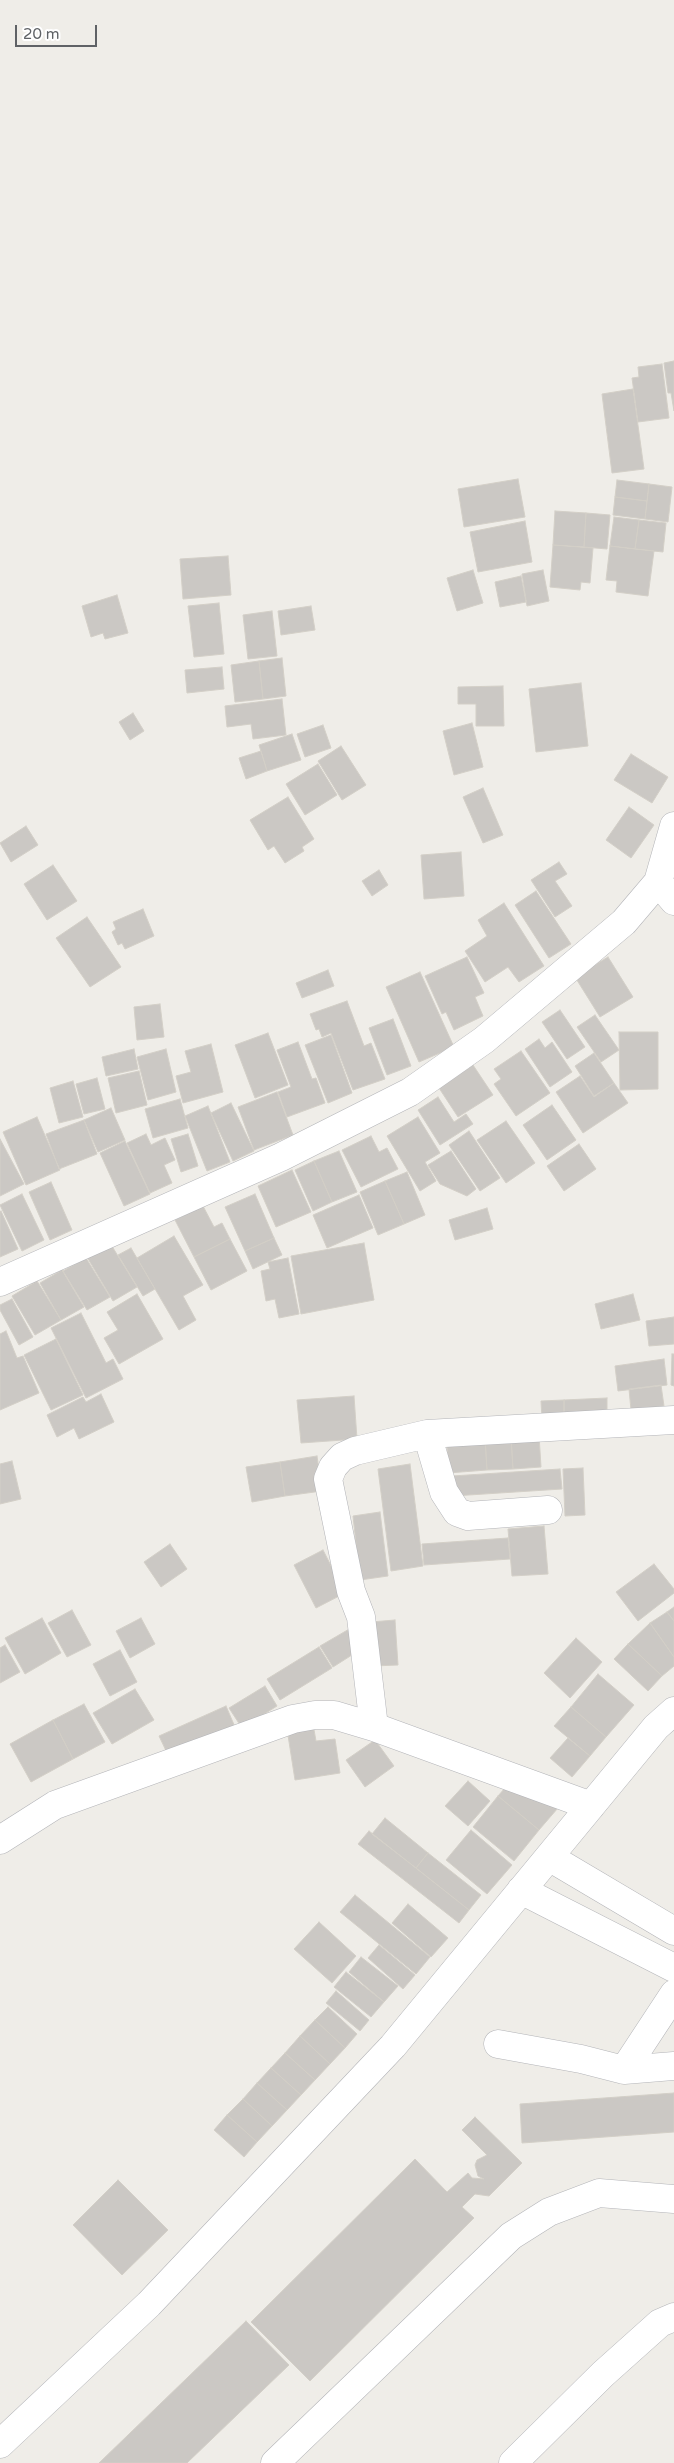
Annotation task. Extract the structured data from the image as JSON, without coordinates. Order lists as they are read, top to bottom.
{
  "scale_bar": "20 m"
}
